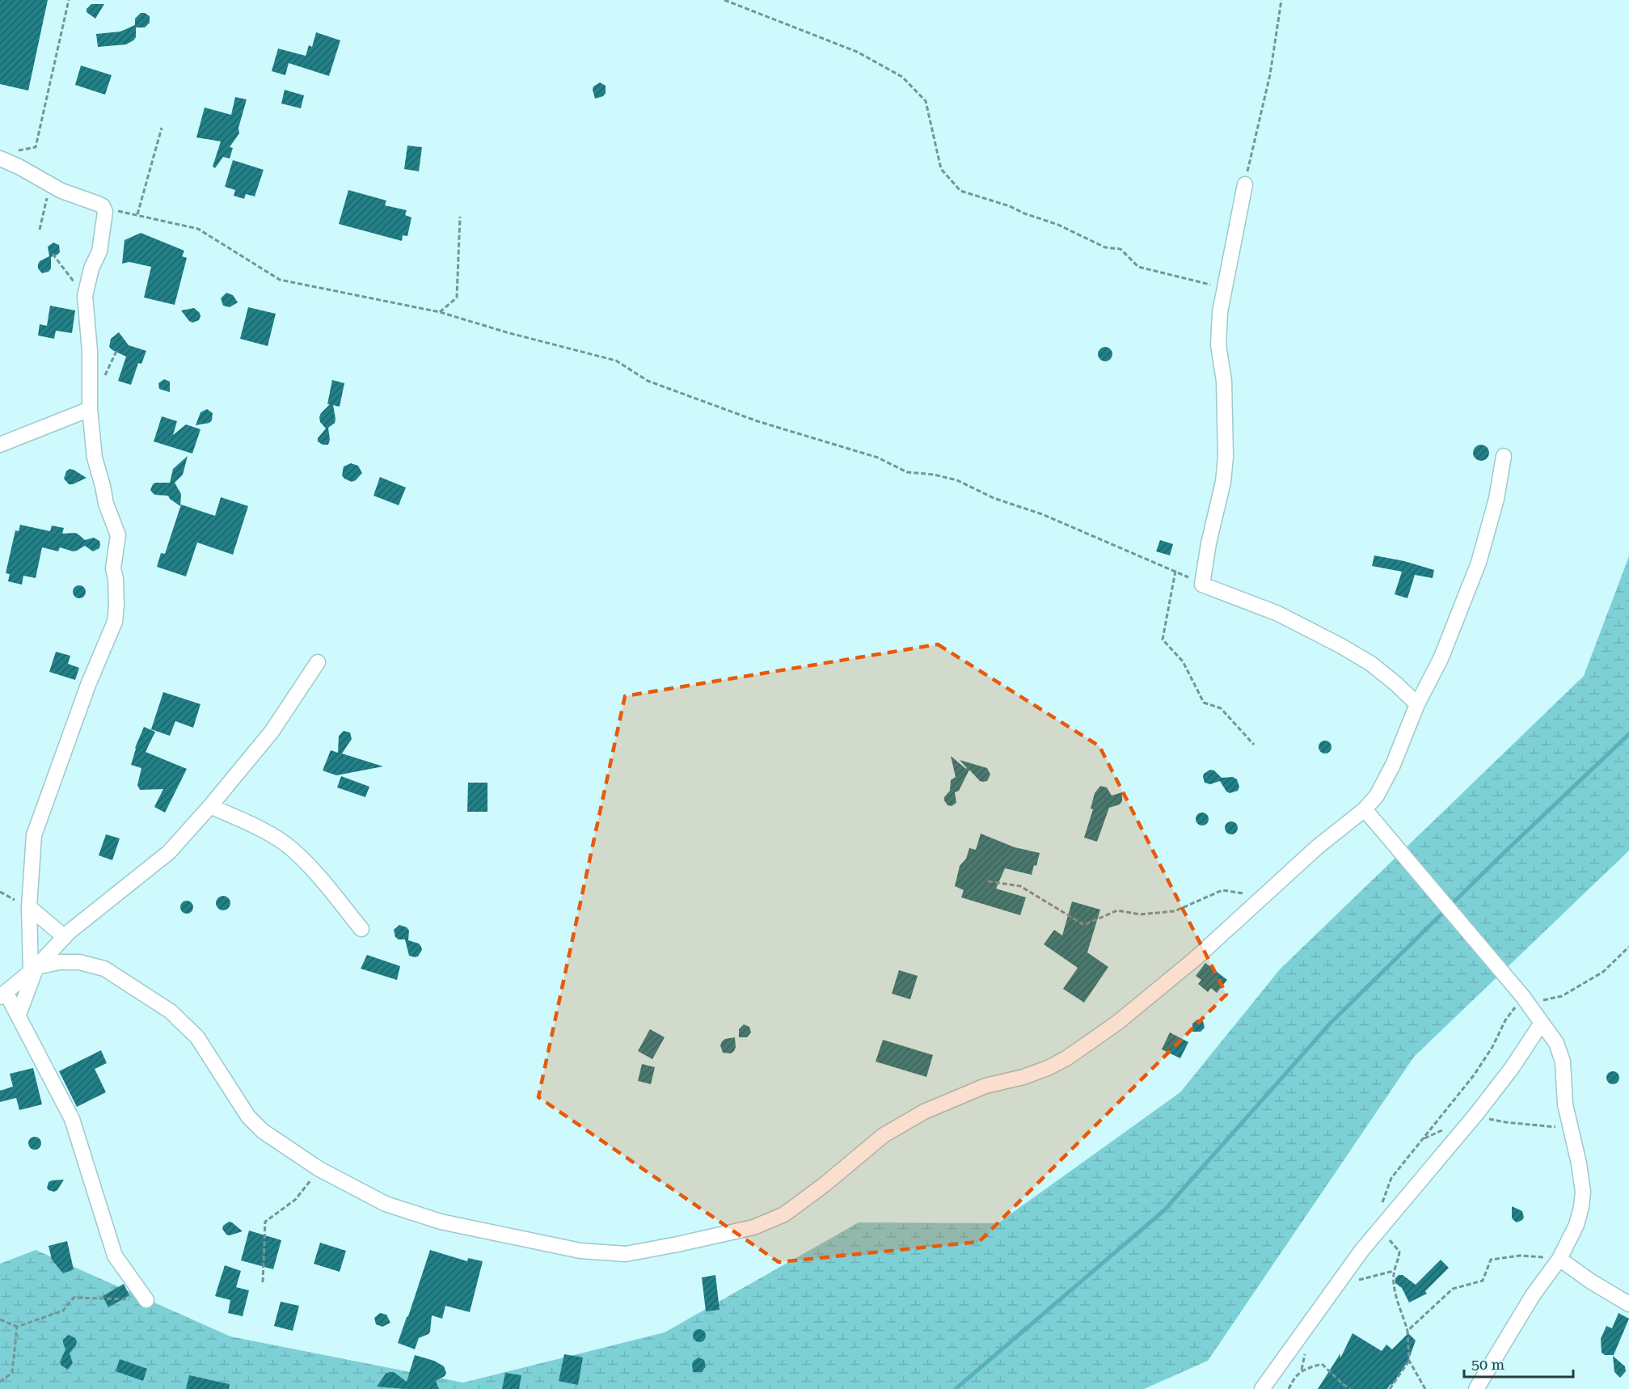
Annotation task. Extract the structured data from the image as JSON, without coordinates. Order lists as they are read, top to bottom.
{
  "scale_bar": "50 m"
}
